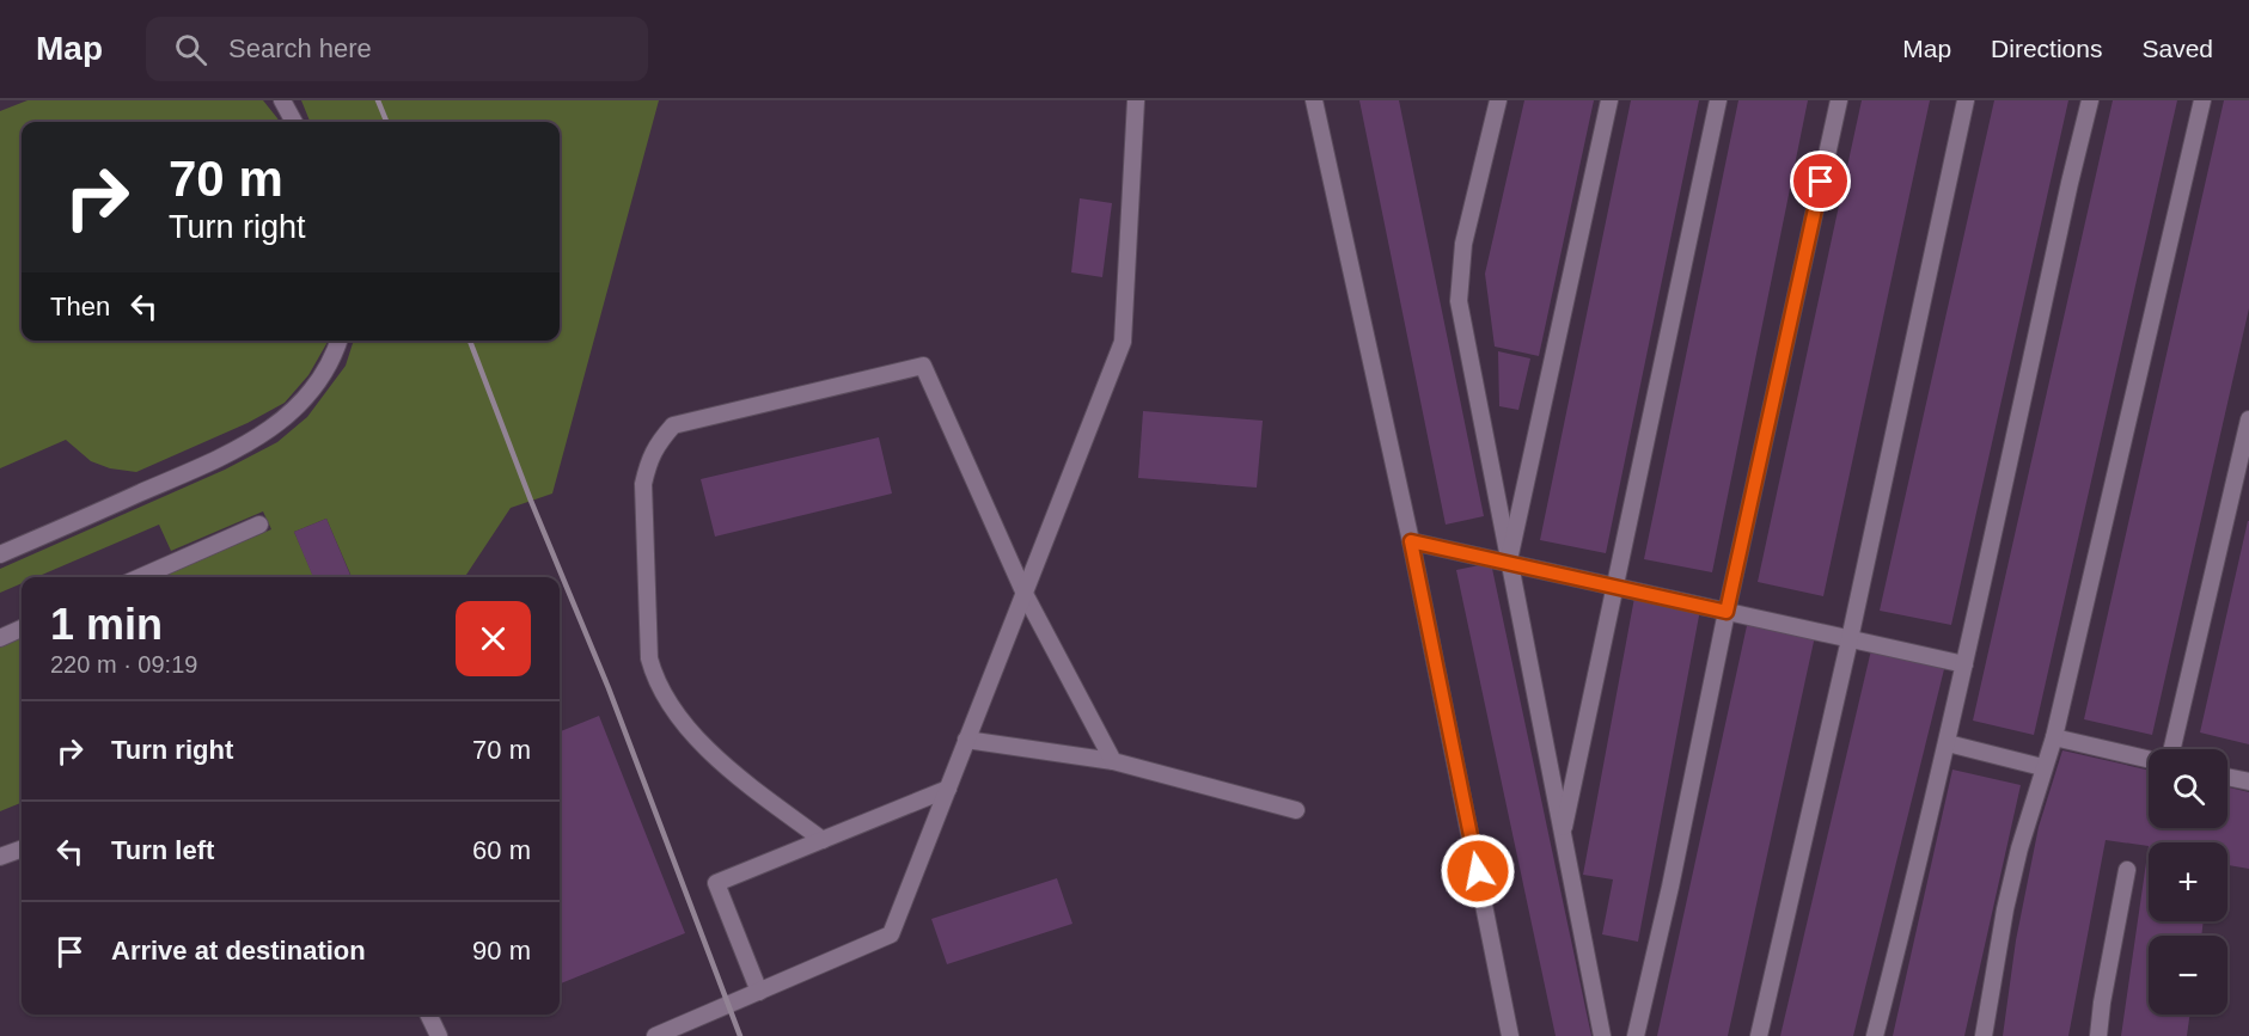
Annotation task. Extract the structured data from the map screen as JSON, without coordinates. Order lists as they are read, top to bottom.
{
  "page": {
    "header": "Map",
    "search": "Search here",
    "nav": ["Map", "Directions", "Saved"],
    "turn": ["70 m", "Turn right"],
    "then": "Then",
    "heading": ["1 min", "220 m · 09:19"],
    "list": [
      {
        "name": "Turn right",
        "value": "70 m"
      },
      {
        "name": "Turn left",
        "value": "60 m"
      },
      {
        "name": "Arrive at destination",
        "value": "90 m"
      }
    ],
    "map_buttons": ["+", "−"]
  }
}
